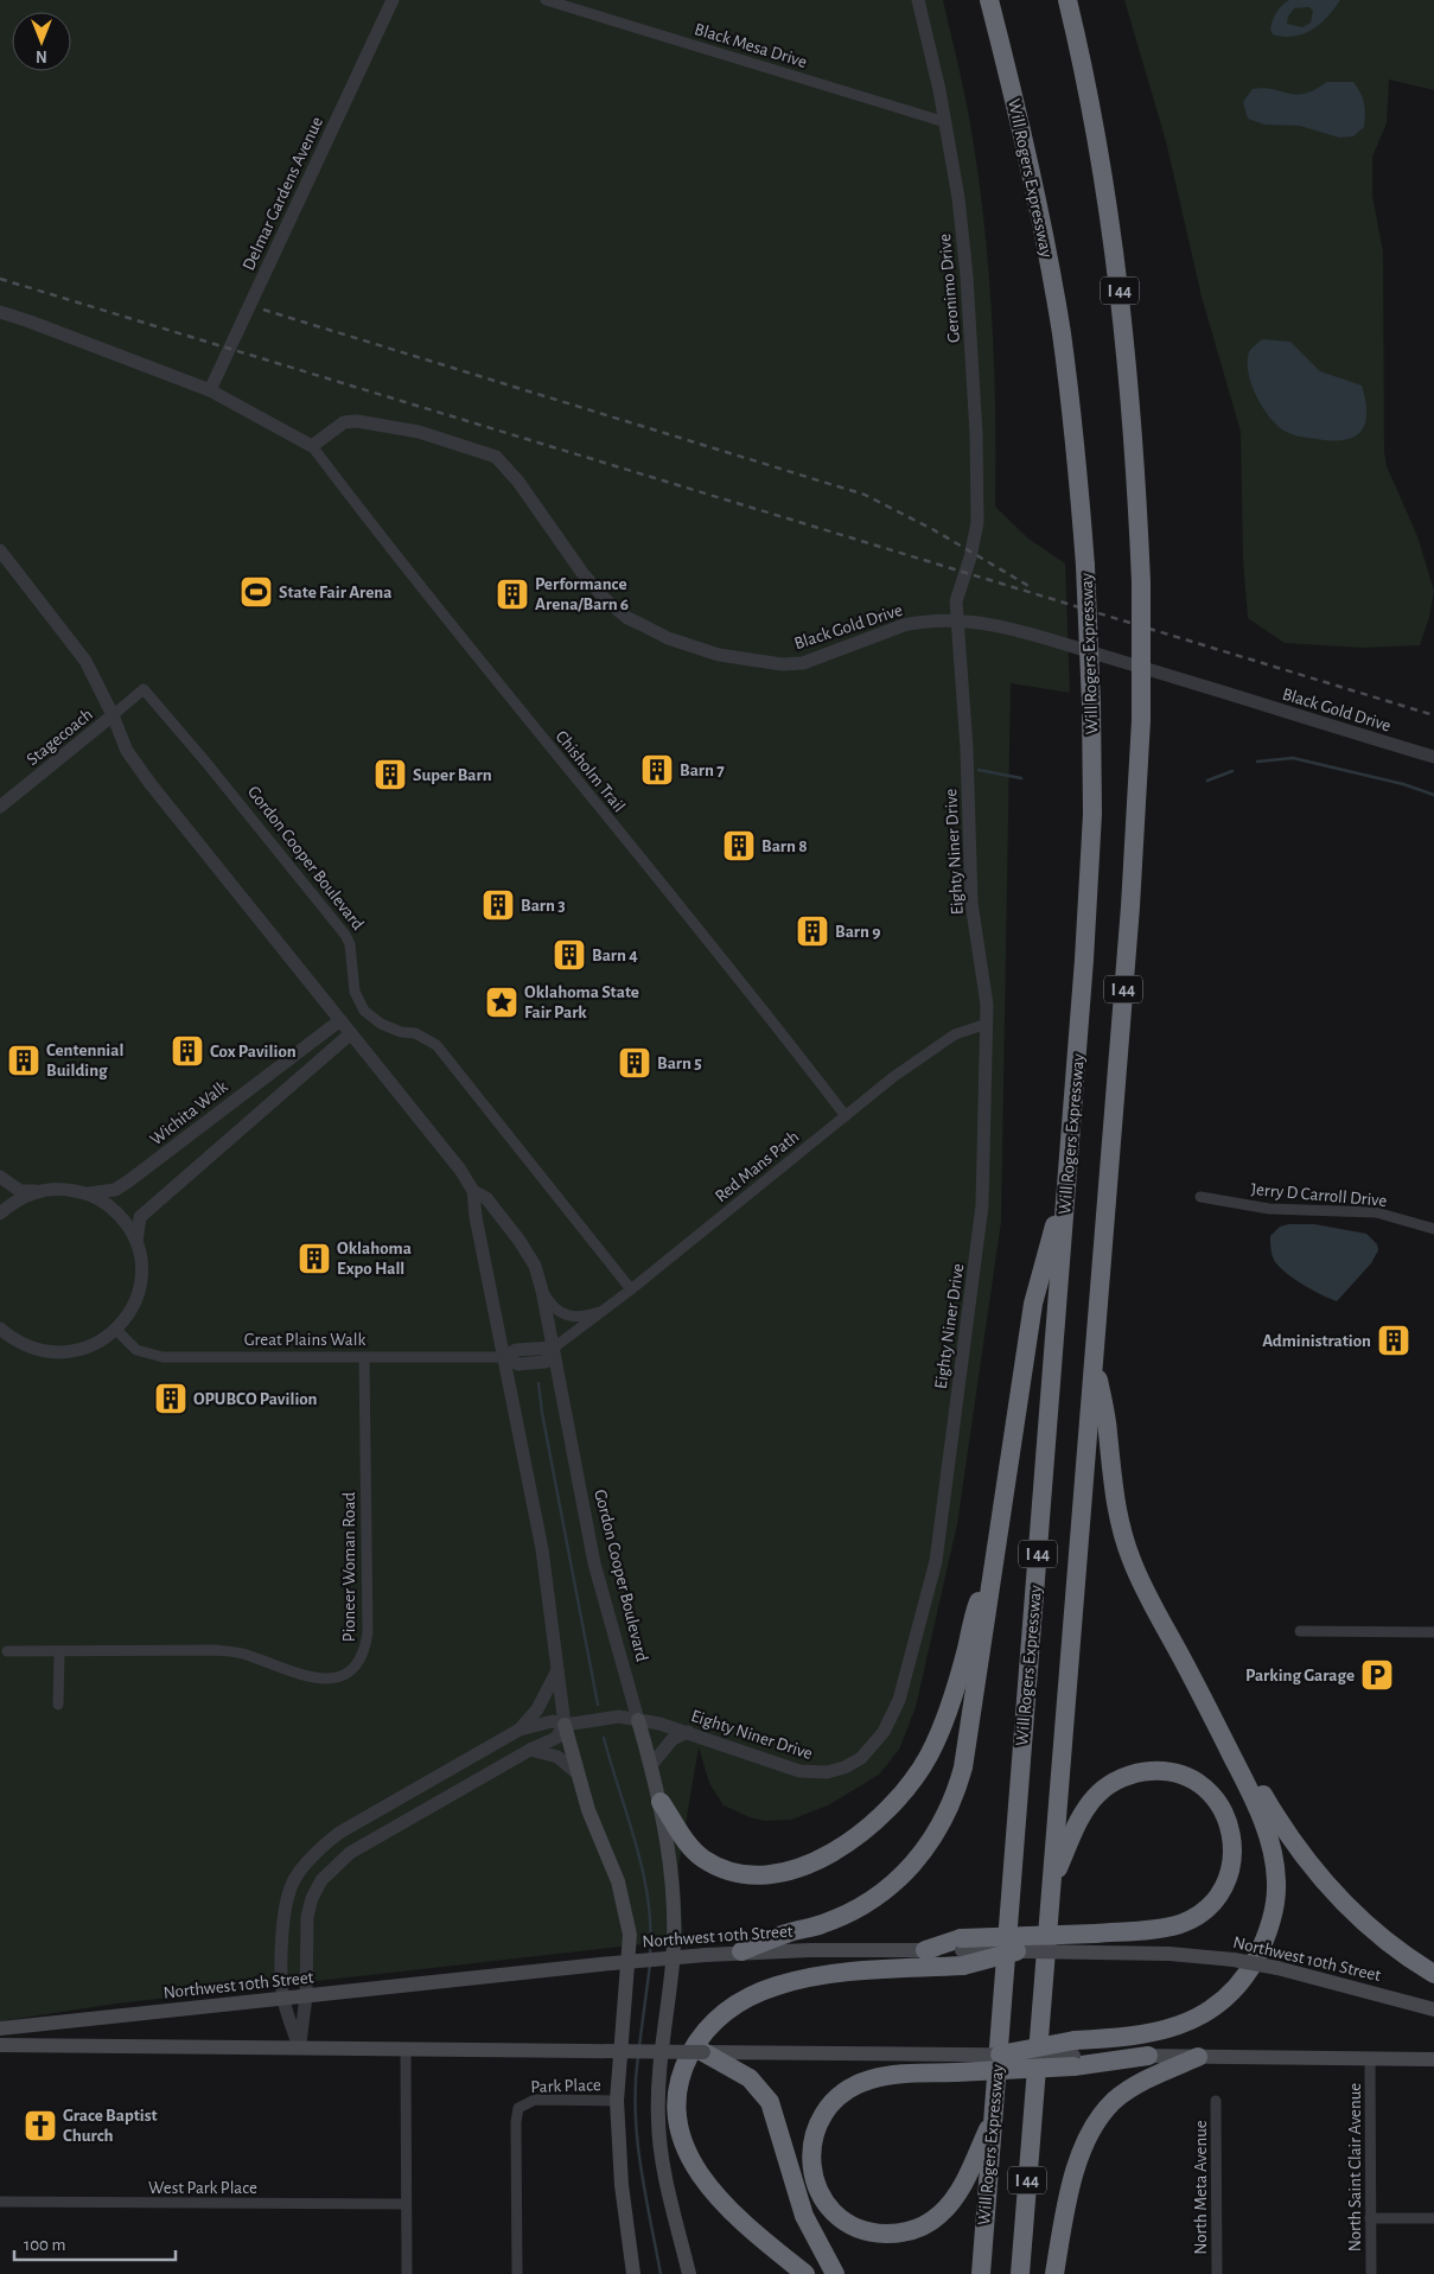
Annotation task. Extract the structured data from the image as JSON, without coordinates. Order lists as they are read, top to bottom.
{
  "streets": {
    "highway": ["Will Rogers Expressway", "I 44"],
    "main road": ["Gordon Cooper Boulevard", "Northwest 10th Street"],
    "street": [
      "Black Mesa Drive",
      "Delmar Gardens Avenue",
      "Geronimo Drive",
      "Black Gold Drive",
      "Stagecoach",
      "Chisholm Trail",
      "Eighty Niner Drive",
      "Wichita Walk",
      "Red Mans Path",
      "Jerry D Carroll Drive",
      "Great Plains Walk",
      "Pioneer Woman Road",
      "Park Place",
      "North Saint Clair Avenue",
      "West Park Place",
      "North Meta Avenue"
    ]
  },
  "crossings": [
    ["Black Mesa Drive", "Geronimo Drive"],
    ["Geronimo Drive", "Eighty Niner Drive"],
    ["Black Gold Drive", "Chisholm Trail"],
    ["Black Gold Drive", "Eighty Niner Drive"],
    ["Stagecoach", "Gordon Cooper Boulevard"],
    ["Chisholm Trail", "Red Mans Path"],
    ["Eighty Niner Drive", "Gordon Cooper Boulevard"],
    ["Eighty Niner Drive", "Red Mans Path"],
    ["Eighty Niner Drive", "Northwest 10th Street"],
    ["Gordon Cooper Boulevard", "Wichita Walk"],
    ["Gordon Cooper Boulevard", "Red Mans Path"],
    ["Gordon Cooper Boulevard", "Great Plains Walk"],
    ["Red Mans Path", "Great Plains Walk"],
    ["Great Plains Walk", "Pioneer Woman Road"]
  ],
  "places": {
    "sports": ["State Fair Arena"],
    "building": [
      "Performance Arena/Barn 6",
      "Barn 7",
      "Super Barn",
      "Barn 8",
      "Barn 3",
      "Barn 9",
      "Barn 4",
      "Cox Pavilion",
      "Centennial Building",
      "Barn 5",
      "Oklahoma Expo Hall",
      "Administration",
      "OPUBCO Pavilion"
    ],
    "place": ["Oklahoma State Fair Park"],
    "parking": ["Parking Garage"],
    "church": ["Grace Baptist Church"]
  },
  "scale_bar": "100 m",
  "north": "bottom"
}
